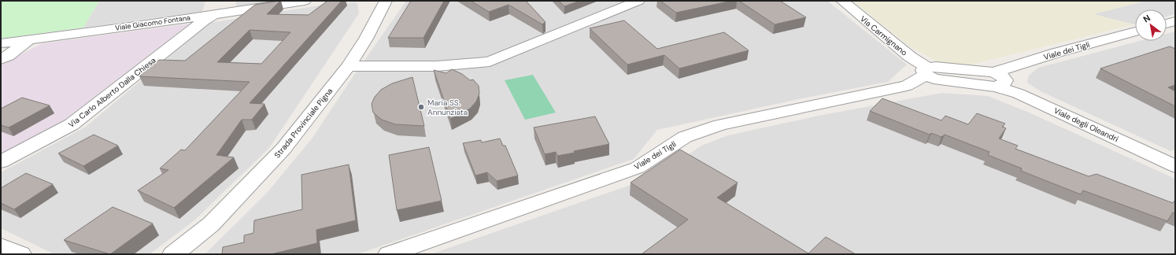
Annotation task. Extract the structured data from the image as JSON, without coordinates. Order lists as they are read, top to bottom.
{
  "streets": {
    "street": [
      "Viale Giacomo Fontana",
      "Via Carmignano",
      "Viale dei Tigli",
      "Via Carlo Alberto Dalla Chiesa",
      "Strada Provinciale Pigna",
      "Viale degli Oleandri"
    ]
  },
  "crossings": [
    ["Viale Giacomo Fontana", "Via Carlo Alberto Dalla Chiesa"],
    ["Via Carmignano", "Viale dei Tigli"],
    ["Viale dei Tigli", "Viale degli Oleandri"]
  ],
  "places": ["Maria SS. Annunziata"],
  "north": "top left"
}
